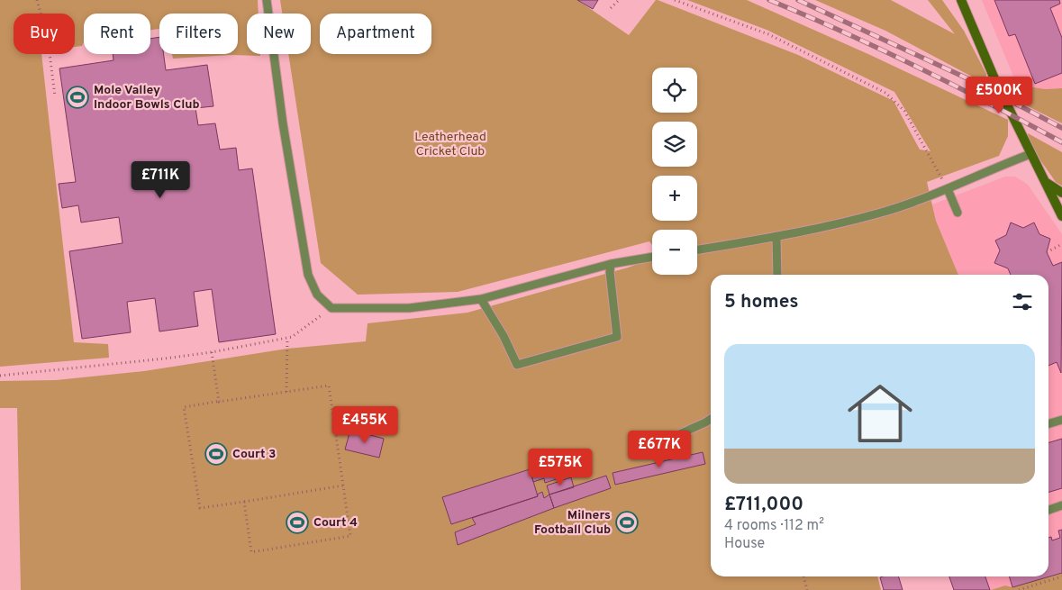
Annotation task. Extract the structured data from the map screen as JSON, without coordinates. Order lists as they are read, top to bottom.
{
  "parks": ["Leatherhead Cricket Club"],
  "places": {
    "sports": [
      "Mole Valley Indoor Bowls Club",
      "Court 3",
      "Court 4",
      "Milners Football Club"
    ]
  },
  "page": {
    "chip": [
      "Buy",
      "Rent",
      "Filters",
      "New",
      "Apartment"
    ],
    "map_buttons": ["+", "−"],
    "price": [
      "£500K",
      "£711K",
      "£455K",
      "£677K",
      "£575K"
    ],
    "heading": "5 homes",
    "list": [
      {
        "name": "£711,000",
        "note": "4 rooms · 112 m² · House"
      }
    ]
  }
}
